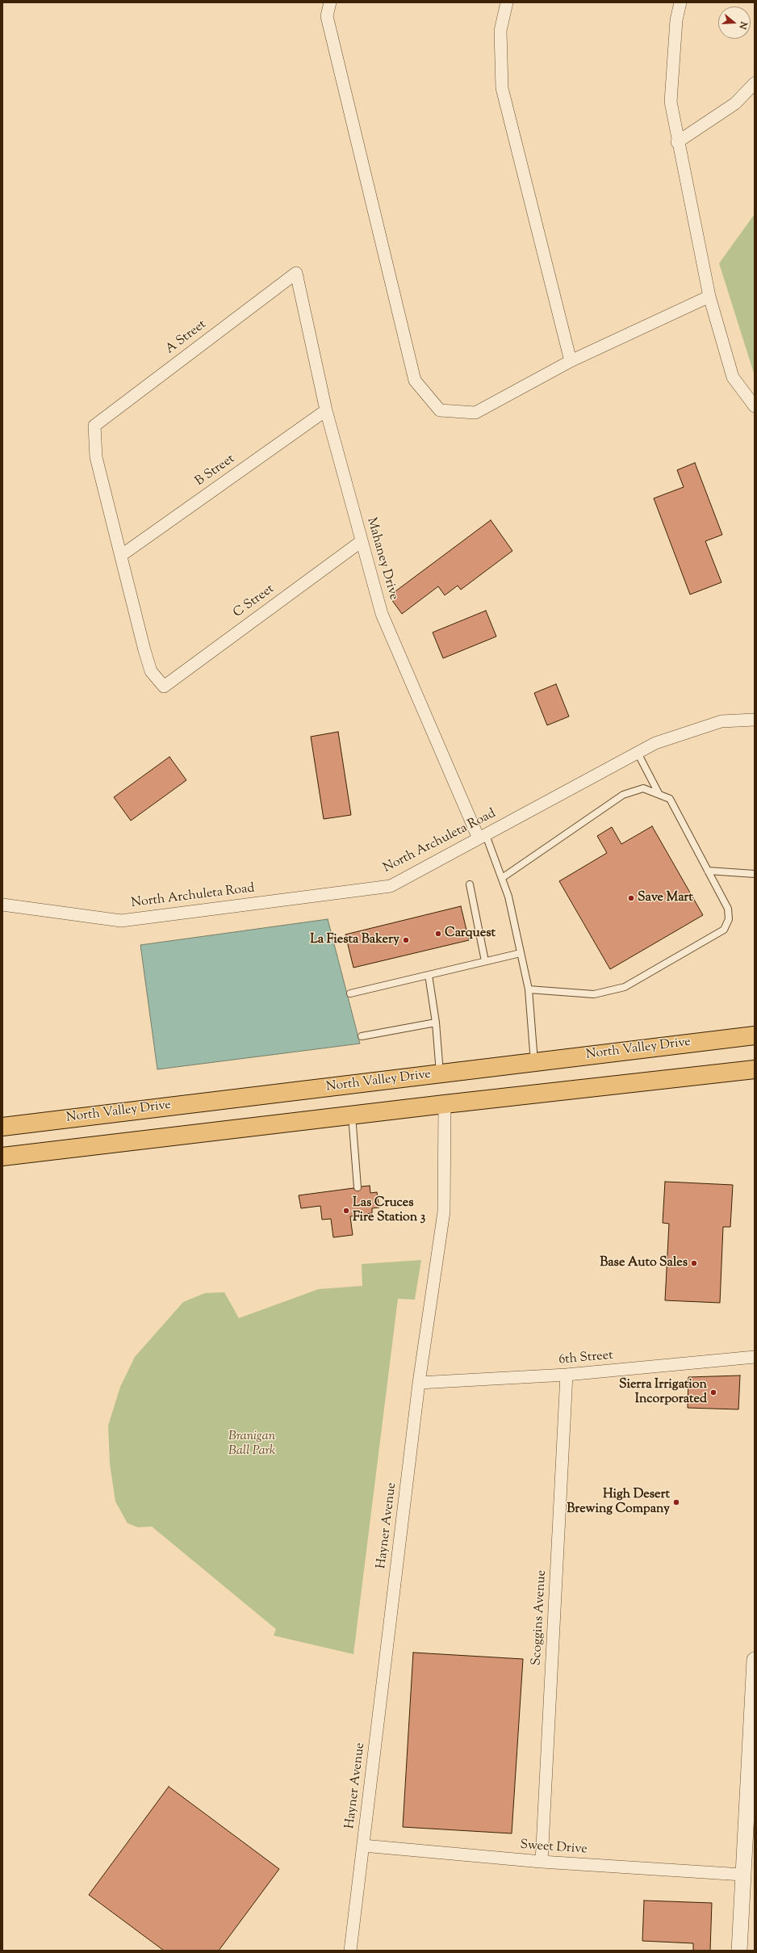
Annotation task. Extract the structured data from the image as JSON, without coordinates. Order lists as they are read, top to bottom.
{
  "streets": {
    "main road": ["North Valley Drive"],
    "street": [
      "A Street",
      "B Street",
      "Mahaney Drive",
      "C Street",
      "North Archuleta Road",
      "6th Street",
      "Hayner Avenue",
      "Scoggins Avenue",
      "Sweet Drive"
    ]
  },
  "crossings": [
    ["A Street", "B Street"],
    ["A Street", "Mahaney Drive"],
    ["A Street", "C Street"],
    ["B Street", "Mahaney Drive"],
    ["B Street", "C Street"],
    ["Mahaney Drive", "C Street"],
    ["Mahaney Drive", "North Archuleta Road"],
    ["6th Street", "Hayner Avenue"],
    ["6th Street", "Scoggins Avenue"],
    ["Hayner Avenue", "Sweet Drive"],
    ["Scoggins Avenue", "Sweet Drive"]
  ],
  "parks": ["Branigan Ball Park"],
  "places": [
    "Save Mart",
    "Carquest",
    "La Fiesta Bakery",
    "Las Cruces Fire Station 3",
    "Base Auto Sales",
    "Sierra Irrigation Incorporated",
    "High Desert Brewing Company"
  ],
  "north": "right"
}
